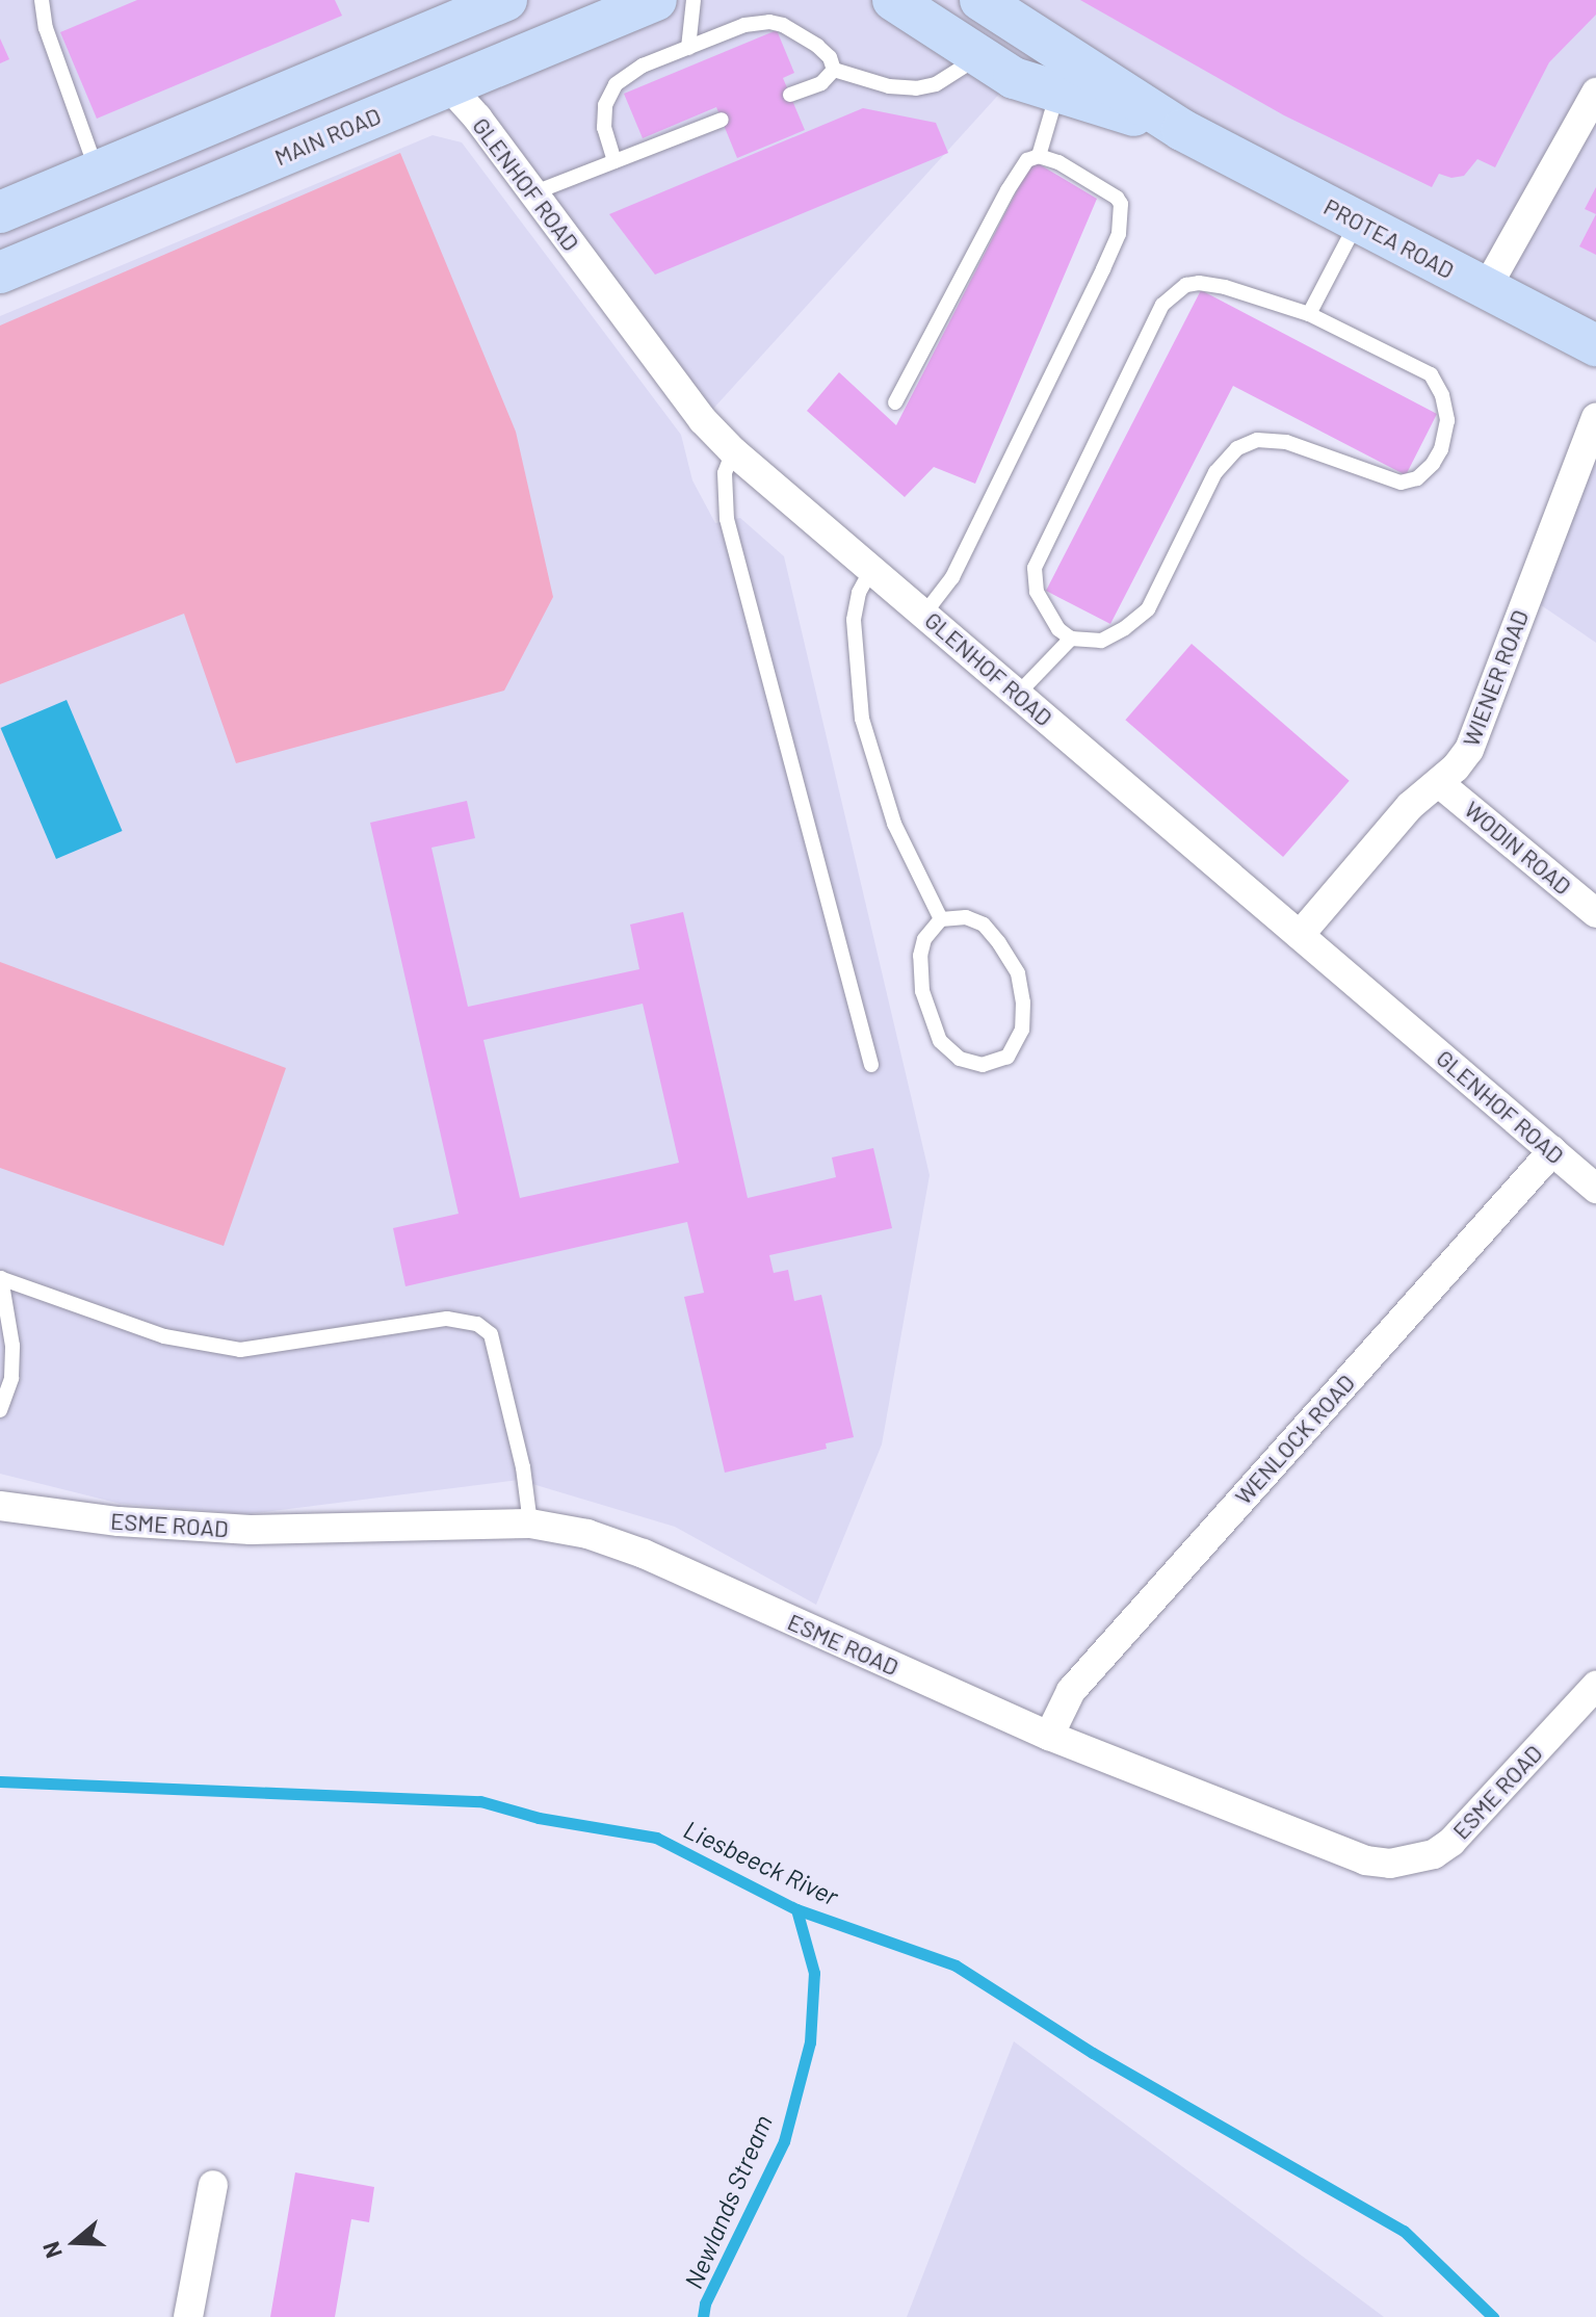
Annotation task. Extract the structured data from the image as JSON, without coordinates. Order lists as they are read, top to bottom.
{
  "streets": {
    "main road": ["MAIN ROAD", "PROTEA ROAD"],
    "street": [
      "GLENHOF ROAD",
      "WIENER ROAD",
      "WODIN ROAD",
      "WENLOCK ROAD",
      "ESME ROAD"
    ]
  },
  "crossings": [
    ["MAIN ROAD", "GLENHOF ROAD"],
    ["GLENHOF ROAD", "WIENER ROAD"],
    ["GLENHOF ROAD", "WENLOCK ROAD"],
    ["WIENER ROAD", "WODIN ROAD"],
    ["WENLOCK ROAD", "ESME ROAD"]
  ],
  "water": ["Liesbeeck River", "Newlands Stream"],
  "north": "left"
}
